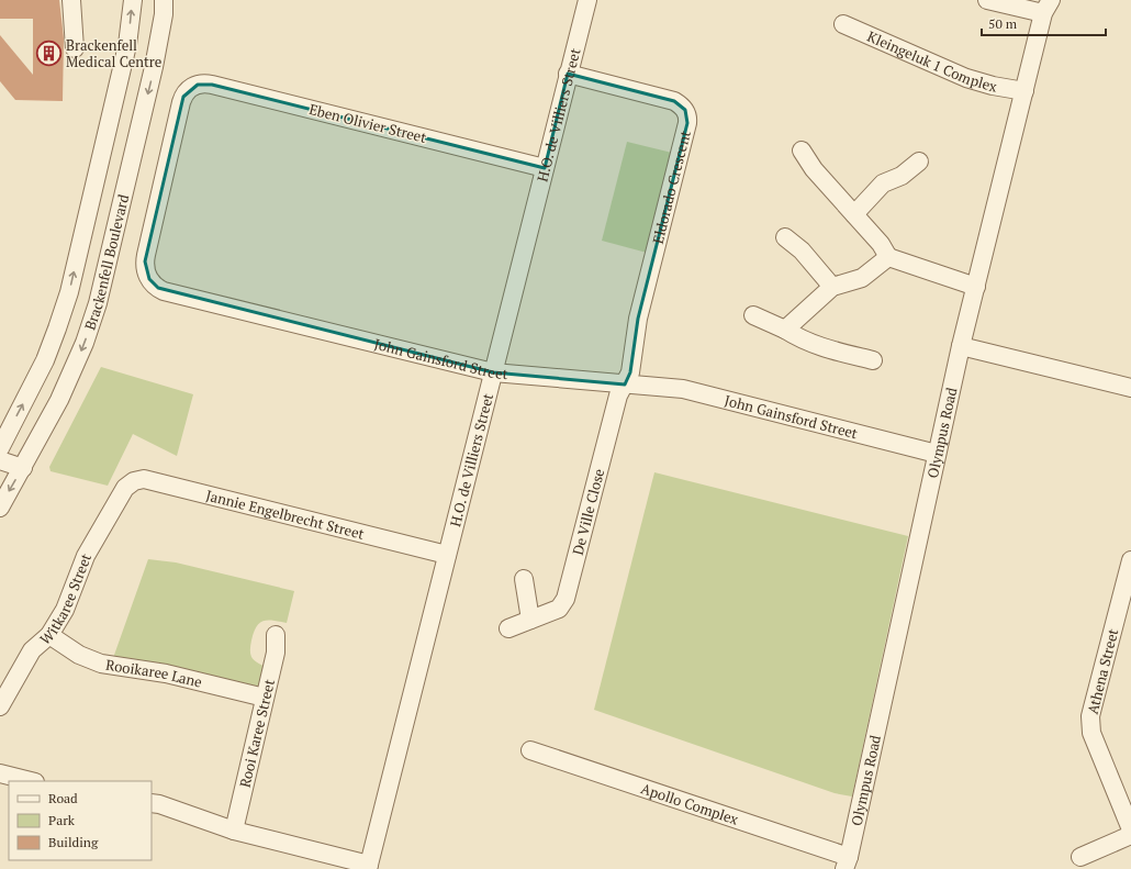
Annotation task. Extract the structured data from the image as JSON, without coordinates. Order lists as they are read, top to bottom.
{
  "streets": {
    "street": [
      "Kleingeluk 1 Complex",
      "H.O. de Villiers Street",
      "Eben Olivier Street",
      "Eldorado Crescent",
      "Brackenfell Boulevard",
      "John Gainsford Street",
      "Olympus Road",
      "De Ville Close",
      "Jannie Engelbrecht Street",
      "Witkaree Street",
      "Athena Street",
      "Rooikaree Lane",
      "Rooi Karee Street",
      "Apollo Complex"
    ]
  },
  "crossings": [
    ["Kleingeluk 1 Complex", "Olympus Road"],
    ["H.O. de Villiers Street", "Eben Olivier Street"],
    ["H.O. de Villiers Street", "Eldorado Crescent"],
    ["H.O. de Villiers Street", "John Gainsford Street"],
    ["H.O. de Villiers Street", "Jannie Engelbrecht Street"],
    ["Eben Olivier Street", "John Gainsford Street"],
    ["Eldorado Crescent", "John Gainsford Street"],
    ["Eldorado Crescent", "De Ville Close"],
    ["John Gainsford Street", "Olympus Road"],
    ["John Gainsford Street", "De Ville Close"],
    ["Olympus Road", "Apollo Complex"],
    ["Jannie Engelbrecht Street", "Witkaree Street"],
    ["Witkaree Street", "Rooikaree Lane"],
    ["Rooikaree Lane", "Rooi Karee Street"]
  ],
  "places": {
    "building": ["Brackenfell Medical Centre"]
  },
  "legend": ["Road", "Park", "Building"],
  "scale_bar": "50 m"
}
